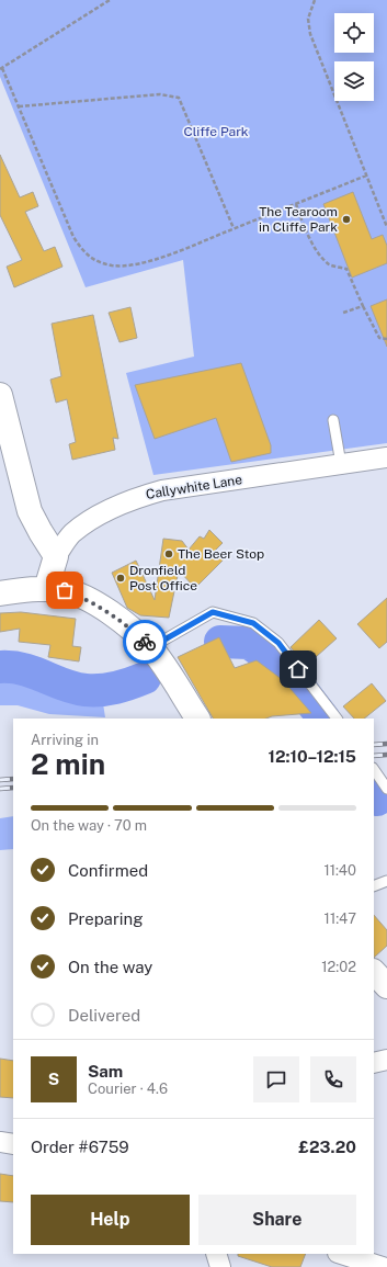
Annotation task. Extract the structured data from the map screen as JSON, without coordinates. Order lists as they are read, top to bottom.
{
  "streets": {
    "main road": ["Callywhite Lane"]
  },
  "parks": ["Cliffe Park"],
  "places": ["The Tearoom in Cliffe Park", "The Beer Stop", "Dronfield Post Office"],
  "page": {
    "heading": ["2 min", "Arriving in", "12:10–12:15"],
    "panel": [
      "Sam",
      "Courier · 4.6",
      "Order #6759",
      "£23.20"
    ],
    "bar": "On the way · 70 m",
    "list": [
      ["Confirmed", "11:40"],
      ["Preparing", "11:47"],
      ["On the way", "12:02"],
      "Delivered"
    ],
    "round": "S",
    "buttons": ["Help", "Share"]
  }
}
